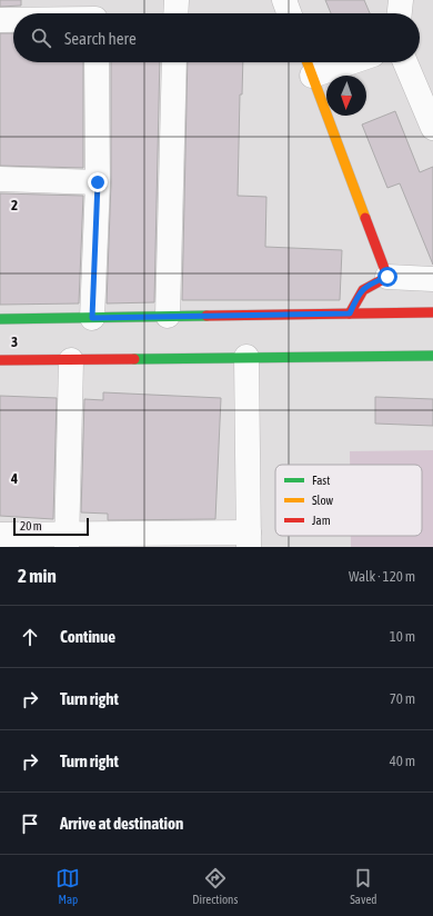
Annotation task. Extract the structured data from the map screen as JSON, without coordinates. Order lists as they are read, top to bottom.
{
  "legend": ["Fast", "Slow", "Jam"],
  "scale_bar": "20 m",
  "north": "bottom",
  "page": {
    "search": "Search here",
    "scale": "20 m",
    "heading": ["2 min", "Walk · 120 m"],
    "list": [
      ["Continue", "10 m"],
      ["Turn right", "70 m"],
      ["Turn right", "40 m"],
      "Arrive at destination"
    ],
    "nav": ["Map", "Directions", "Saved"]
  },
  "grid": {
    "rows": ["2", "3", "4"]
  }
}
